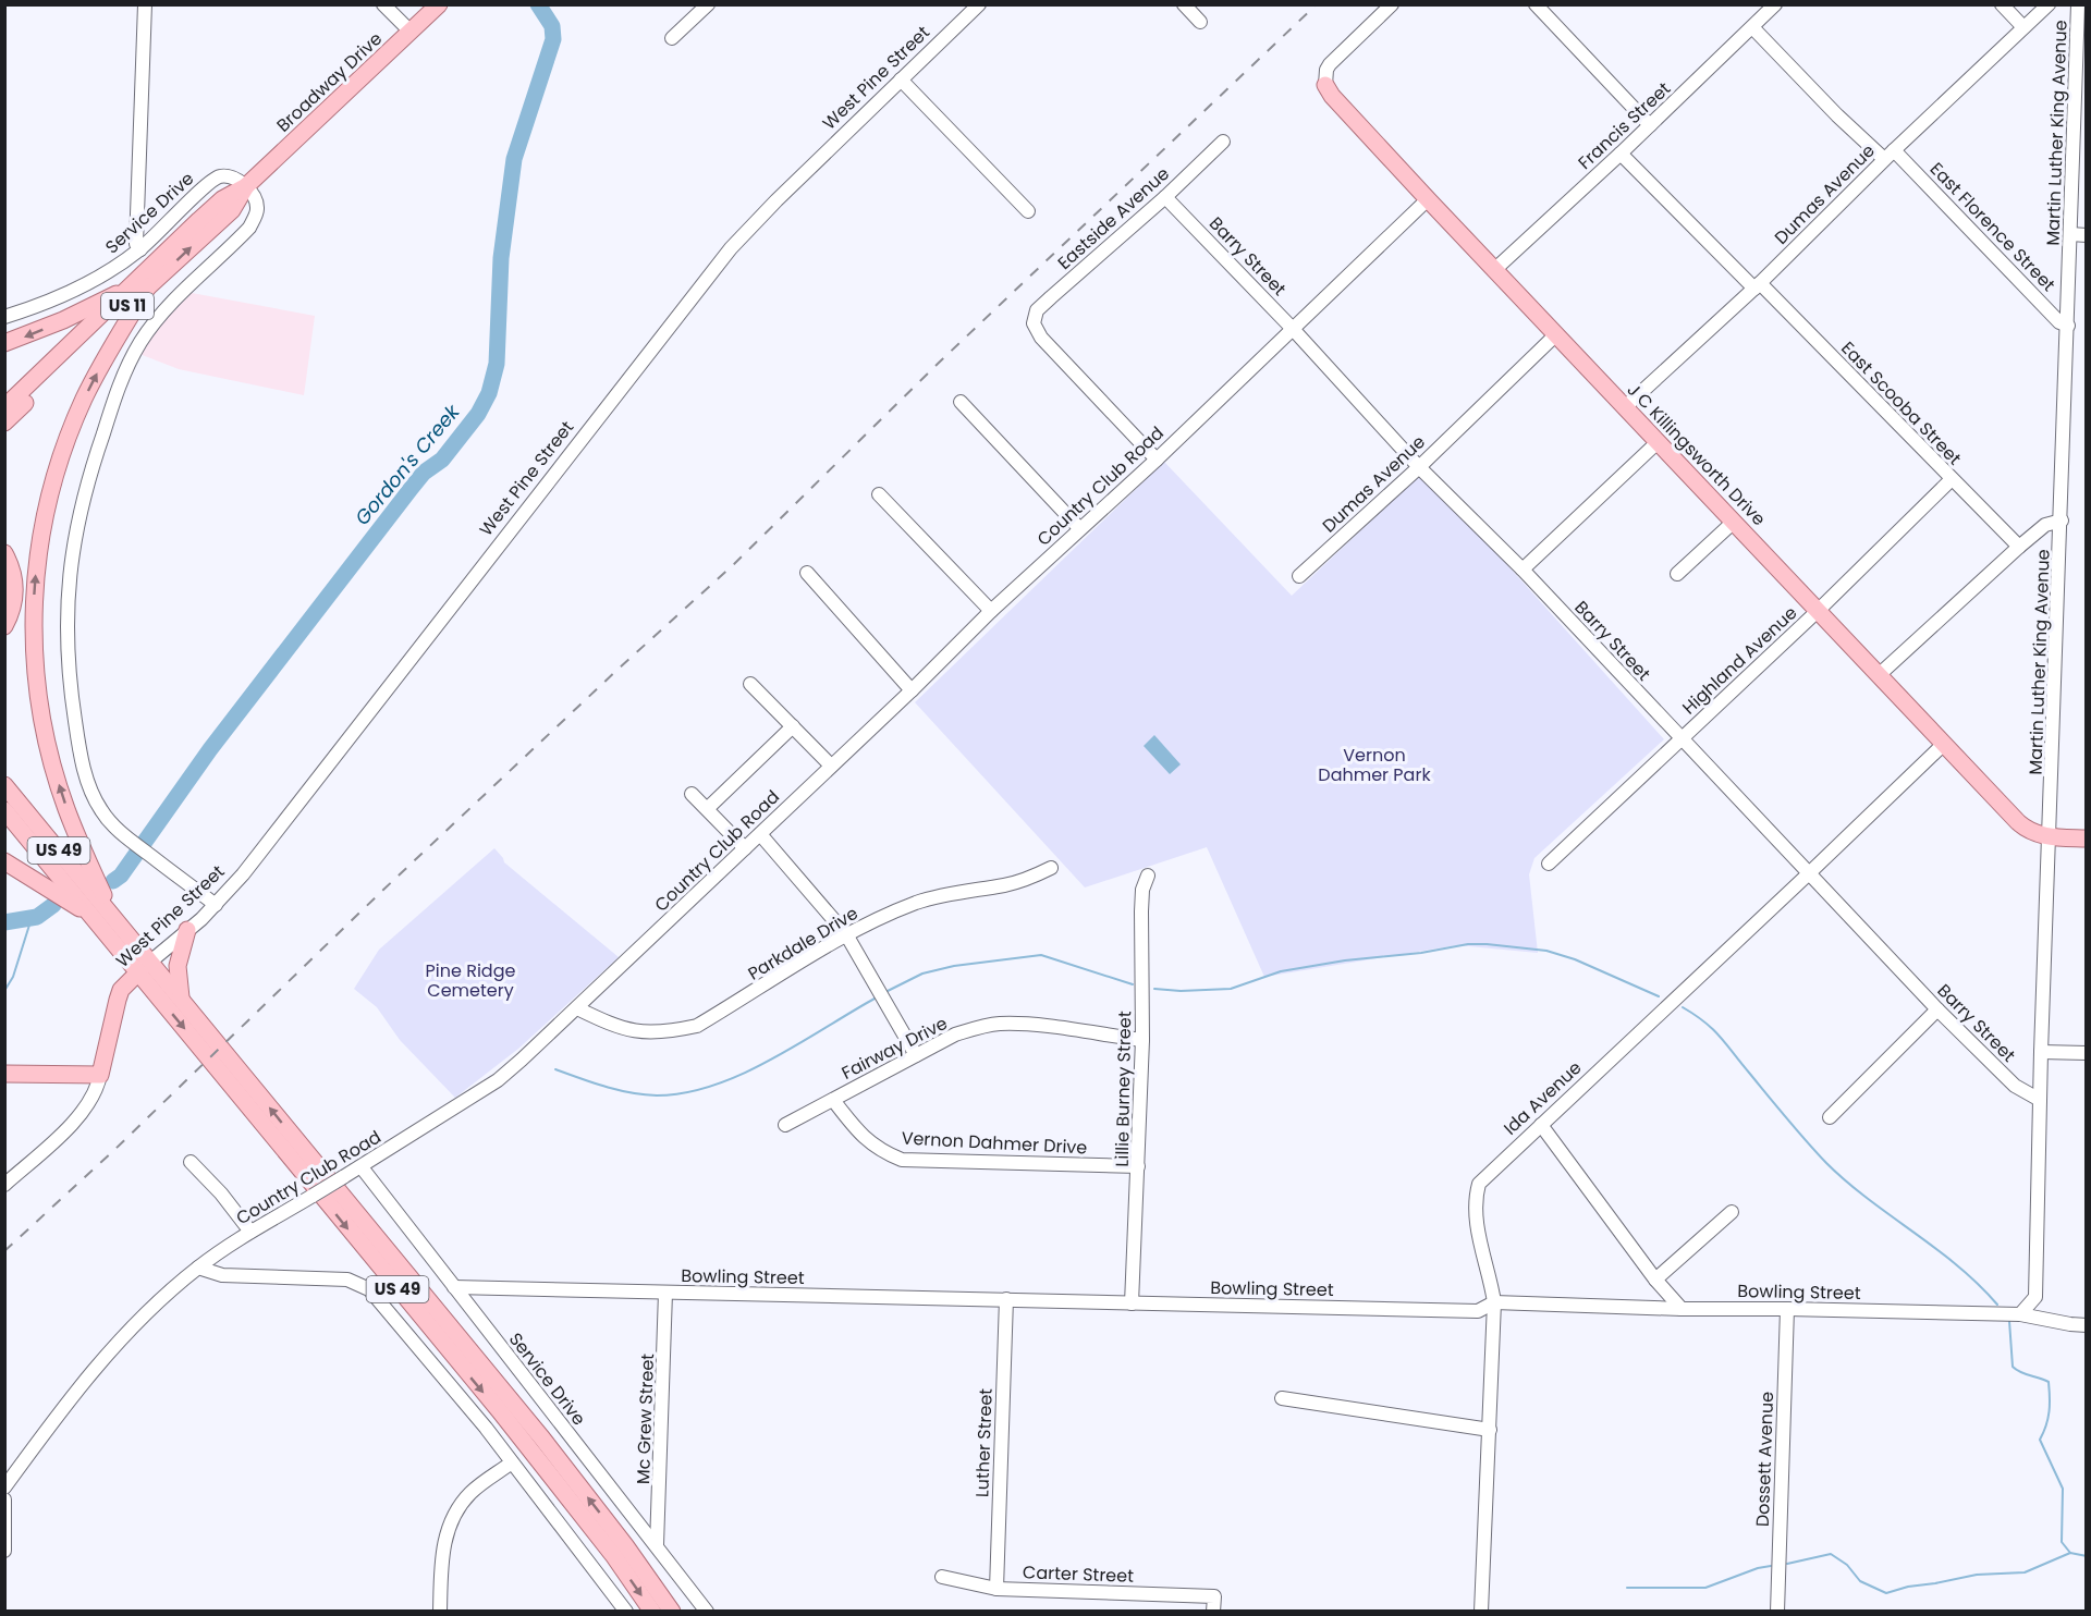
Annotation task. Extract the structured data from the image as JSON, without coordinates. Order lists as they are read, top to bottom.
{
  "streets": {
    "main road": [
      "West Pine Street",
      "Broadway Drive",
      "US 11",
      "J C Killingsworth Drive",
      "US 49"
    ],
    "street": [
      "Francis Street",
      "Martin Luther King Avenue",
      "Dumas Avenue",
      "Service Drive",
      "Eastside Avenue",
      "East Florence Street",
      "Barry Street",
      "East Scooba Street",
      "Country Club Road",
      "Highland Avenue",
      "Parkdale Drive",
      "Fairway Drive",
      "Lillie Burney Street",
      "Ida Avenue",
      "Vernon Dahmer Drive",
      "Bowling Street",
      "Mc Grew Street",
      "Luther Street",
      "Dossett Avenue",
      "Carter Street"
    ]
  },
  "crossings": [
    ["West Pine Street", "US 49"],
    ["Broadway Drive", "Service Drive"],
    ["Francis Street", "East Florence Street"],
    ["Francis Street", "East Scooba Street"],
    ["Francis Street", "J C Killingsworth Drive"],
    ["Martin Luther King Avenue", "East Florence Street"],
    ["Martin Luther King Avenue", "Barry Street"],
    ["Martin Luther King Avenue", "J C Killingsworth Drive"],
    ["Martin Luther King Avenue", "Bowling Street"],
    ["Dumas Avenue", "East Florence Street"],
    ["Dumas Avenue", "Barry Street"],
    ["Dumas Avenue", "East Scooba Street"],
    ["Dumas Avenue", "J C Killingsworth Drive"],
    ["Service Drive", "Country Club Road"],
    ["Service Drive", "Bowling Street"],
    ["Service Drive", "Mc Grew Street"],
    ["Eastside Avenue", "Barry Street"],
    ["Eastside Avenue", "Country Club Road"],
    ["Barry Street", "Country Club Road"],
    ["Barry Street", "Highland Avenue"],
    ["Barry Street", "Ida Avenue"],
    ["East Scooba Street", "Highland Avenue"],
    ["J C Killingsworth Drive", "Country Club Road"],
    ["J C Killingsworth Drive", "Highland Avenue"],
    ["J C Killingsworth Drive", "Ida Avenue"],
    ["Country Club Road", "Parkdale Drive"],
    ["Fairway Drive", "Lillie Burney Street"],
    ["Fairway Drive", "Vernon Dahmer Drive"],
    ["Lillie Burney Street", "Vernon Dahmer Drive"],
    ["Lillie Burney Street", "Bowling Street"],
    ["Ida Avenue", "Bowling Street"],
    ["Bowling Street", "Mc Grew Street"],
    ["Bowling Street", "Luther Street"],
    ["Bowling Street", "Dossett Avenue"],
    ["Luther Street", "Carter Street"]
  ],
  "water": ["Gordon's Creek"],
  "parks": ["Vernon Dahmer Park", "Pine Ridge Cemetery"]
}
